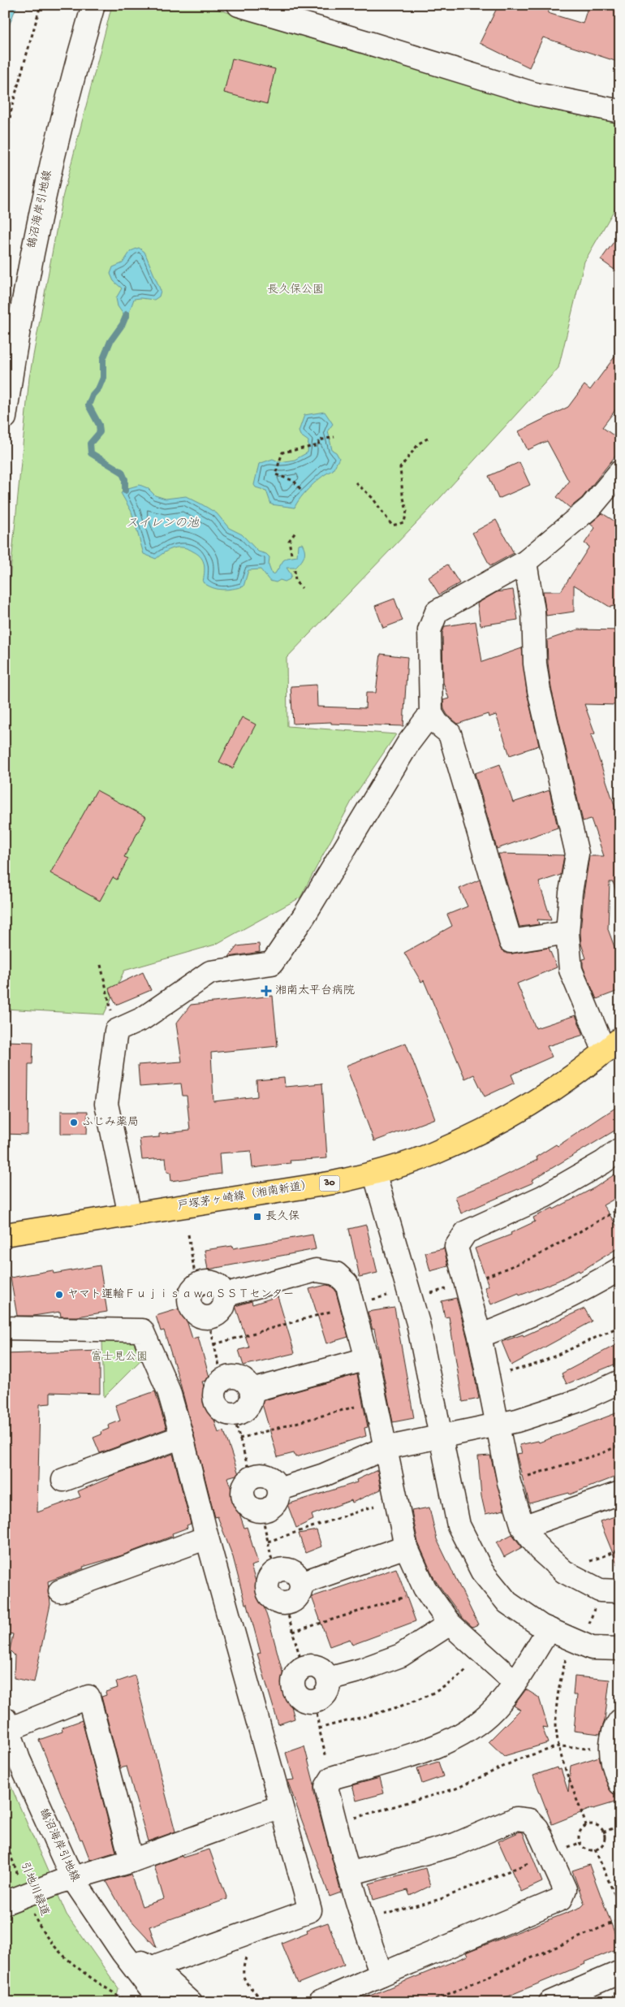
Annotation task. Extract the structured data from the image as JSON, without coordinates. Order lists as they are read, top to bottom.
{
  "streets": {
    "main road": ["30", "戸塚茅ヶ崎線（湘南新道）"],
    "street": ["鵠沼海岸引地線"],
    "path": ["引地川緑道"]
  },
  "water": ["スイレンの池"],
  "parks": ["長久保公園", "富士見公園"],
  "places": {
    "health": ["湘南太平台病院"],
    "other": ["ふじみ薬局", "ヤマト運輸ＦｕｊｉｓａｗａＳＳＴセンター"],
    "transit": ["長久保"]
  }
}
